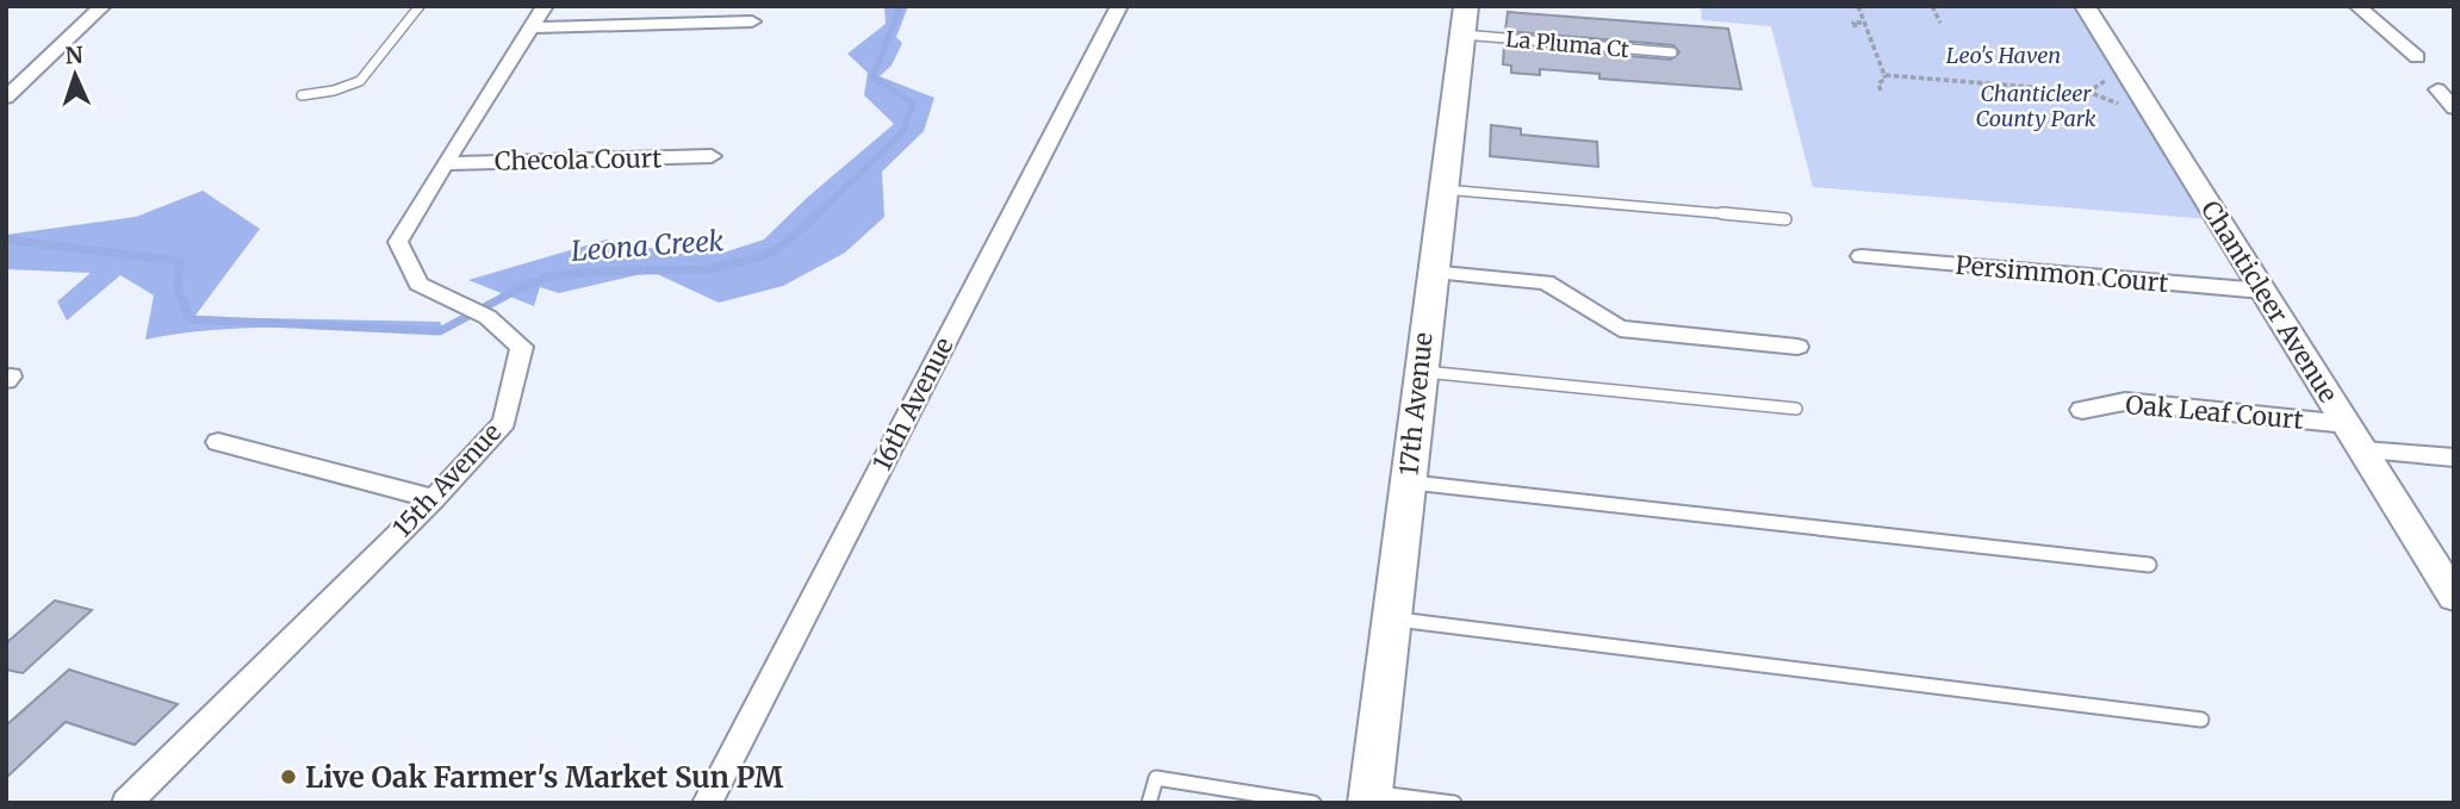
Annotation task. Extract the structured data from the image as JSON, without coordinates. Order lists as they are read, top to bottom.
{
  "streets": {
    "main road": ["17th Avenue"],
    "street": [
      "Checola Court",
      "Persimmon Court",
      "Chanticleer Avenue",
      "16th Avenue",
      "Oak Leaf Court",
      "15th Avenue"
    ],
    "lane": ["La Pluma Ct"]
  },
  "crossings": [
    ["La Pluma Ct", "17th Avenue"],
    ["Checola Court", "15th Avenue"],
    ["Persimmon Court", "Chanticleer Avenue"],
    ["Chanticleer Avenue", "Oak Leaf Court"]
  ],
  "water": ["Leona Creek"],
  "parks": ["Leo's Haven", "Chanticleer County Park"],
  "places": ["Live Oak Farmer's Market Sun PM"],
  "north": "top"
}
